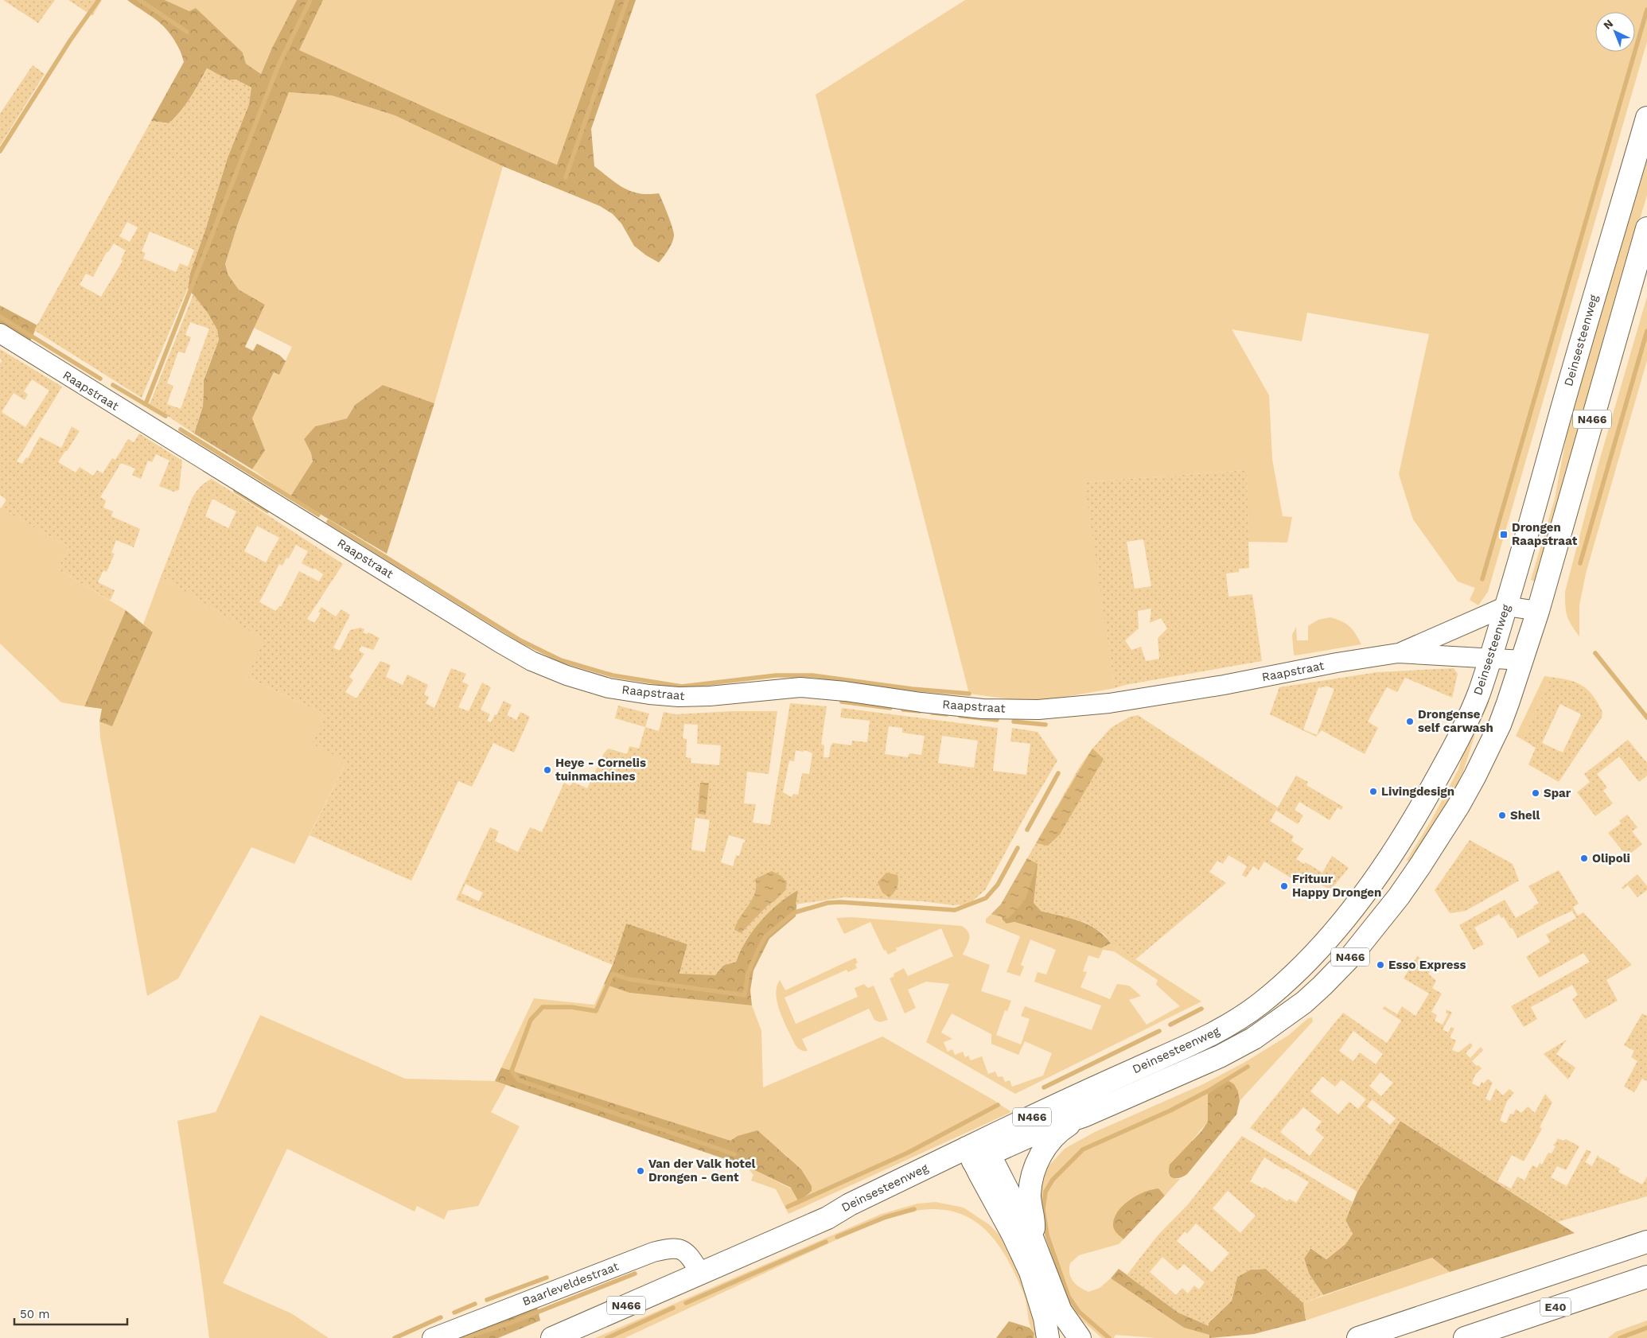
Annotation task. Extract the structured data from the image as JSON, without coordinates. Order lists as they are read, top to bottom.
{
  "streets": {
    "main road": ["Deinsesteenweg", "N466", "E40"],
    "street": ["Raapstraat", "Baarleveldestraat"]
  },
  "crossings": [
    ["Deinsesteenweg", "Raapstraat"],
    ["Deinsesteenweg", "Baarleveldestraat"]
  ],
  "places": {
    "transit": ["Drongen Raapstraat"],
    "other": [
      "Drongense self carwash",
      "Heye - Cornelis tuinmachines",
      "Livingdesign",
      "Spar",
      "Shell",
      "Olipoli",
      "Frituur Happy Drongen",
      "Esso Express",
      "Van der Valk hotel Drongen - Gent"
    ]
  },
  "scale_bar": "50 m",
  "north": "top left"
}
